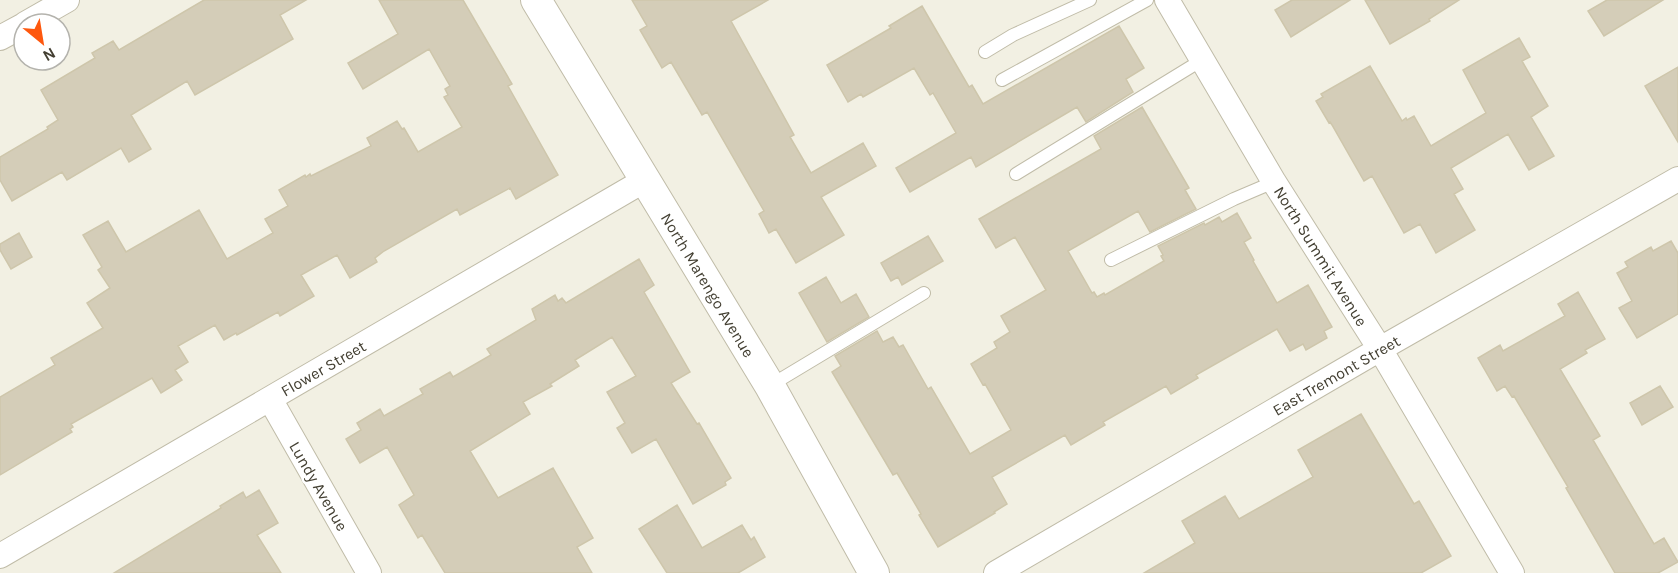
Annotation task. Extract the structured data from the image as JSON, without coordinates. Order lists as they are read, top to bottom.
{
  "streets": {
    "street": [
      "North Summit Avenue",
      "North Marengo Avenue",
      "Flower Street",
      "East Tremont Street",
      "Lundy Avenue"
    ]
  },
  "crossings": [
    ["North Summit Avenue", "East Tremont Street"],
    ["North Marengo Avenue", "Flower Street"],
    ["Flower Street", "Lundy Avenue"]
  ],
  "north": "bottom right"
}
